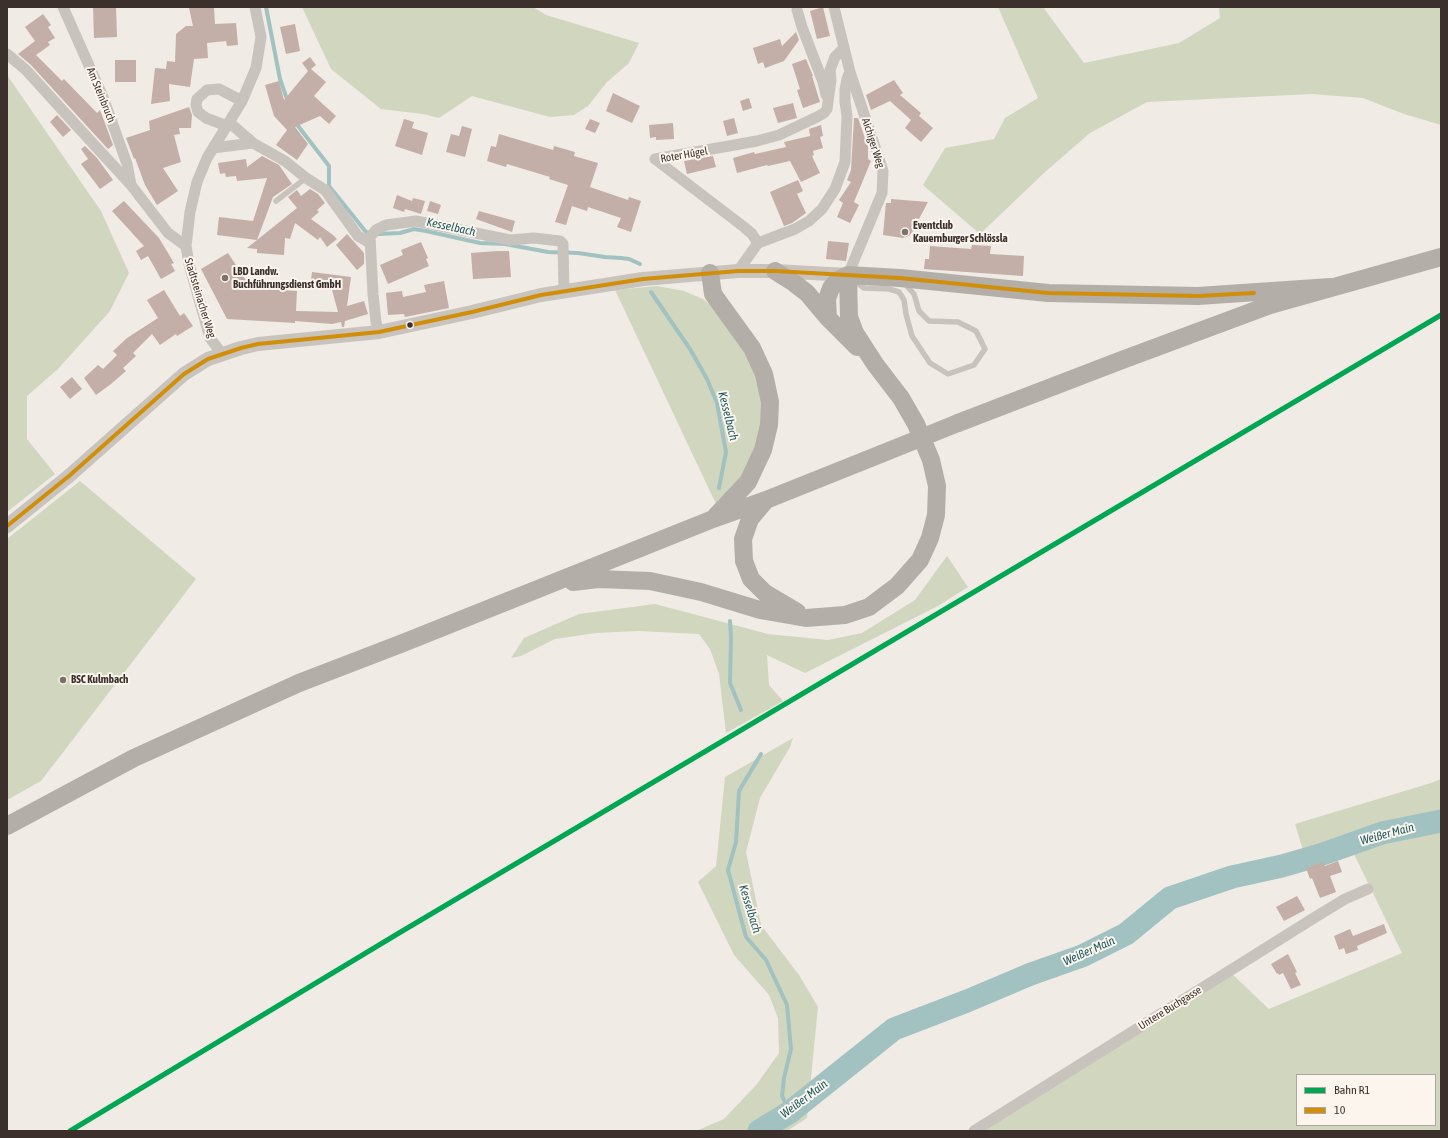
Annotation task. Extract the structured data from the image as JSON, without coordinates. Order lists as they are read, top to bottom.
{
  "streets": {
    "street": [
      "Am Steinbruch",
      "Aichiger Weg",
      "Roter Hügel",
      "Stadtsteinacher Weg",
      "Untere Buchgasse"
    ]
  },
  "crossings": [
    ["Am Steinbruch", "Stadtsteinacher Weg"],
    ["Aichiger Weg", "Roter Hügel"]
  ],
  "water": ["Kesselbach", "Weißer Main"],
  "places": ["Eventclub Kauernburger Schlössla", "LBD Landw. Buchführungsdienst GmbH", "BSC Kulmbach"],
  "lines": ["transit line 10", "rail line R1"],
  "legend": ["Bahn R1", "10"]
}
